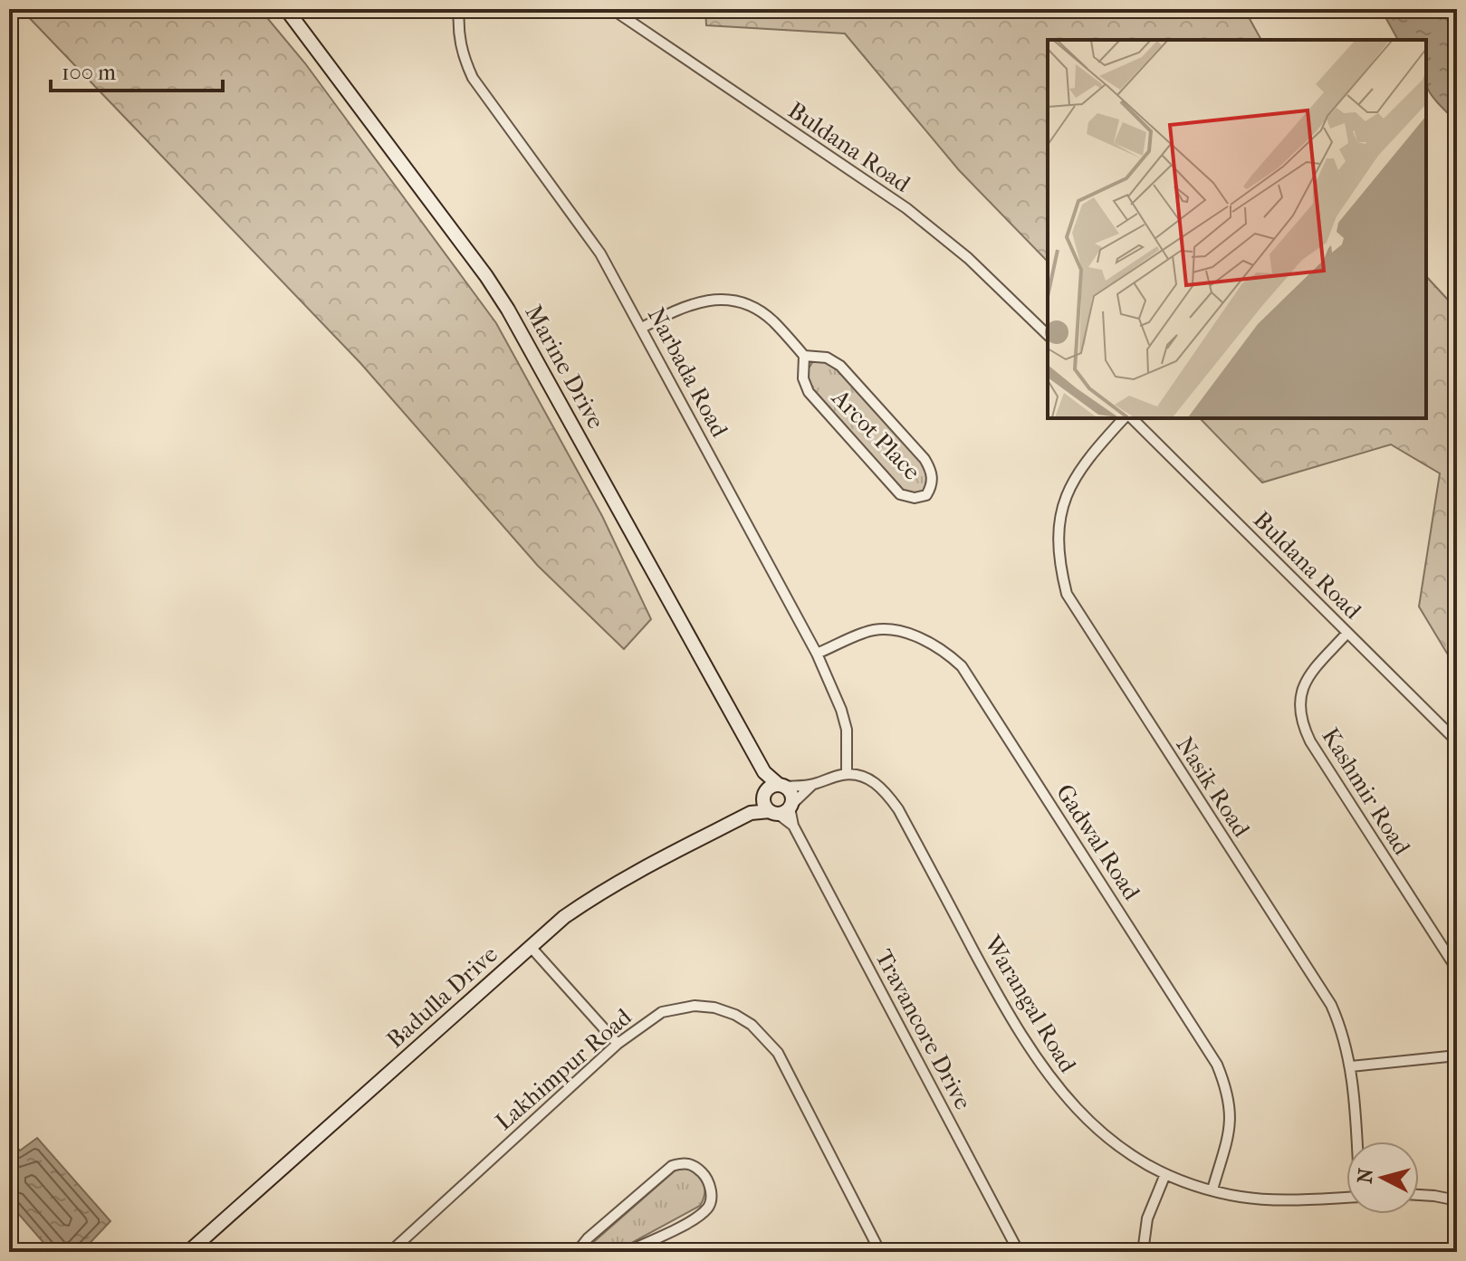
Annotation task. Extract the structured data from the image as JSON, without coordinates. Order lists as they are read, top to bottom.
{
  "streets": {
    "street": [
      "Buldana Road",
      "Marine Drive",
      "Narbada Road",
      "Arcot Place",
      "Nasik Road",
      "Kashmir Road",
      "Gadwal Road",
      "Badulla Drive",
      "Warangal Road",
      "Travancore Drive",
      "Lakhimpur Road"
    ]
  },
  "crossings": [
    ["Buldana Road", "Kashmir Road"],
    ["Marine Drive", "Badulla Drive"],
    ["Marine Drive", "Travancore Drive"],
    ["Narbada Road", "Gadwal Road"],
    ["Narbada Road", "Warangal Road"],
    ["Gadwal Road", "Warangal Road"],
    ["Badulla Drive", "Travancore Drive"]
  ],
  "scale_bar": "100 m",
  "north": "left"
}
